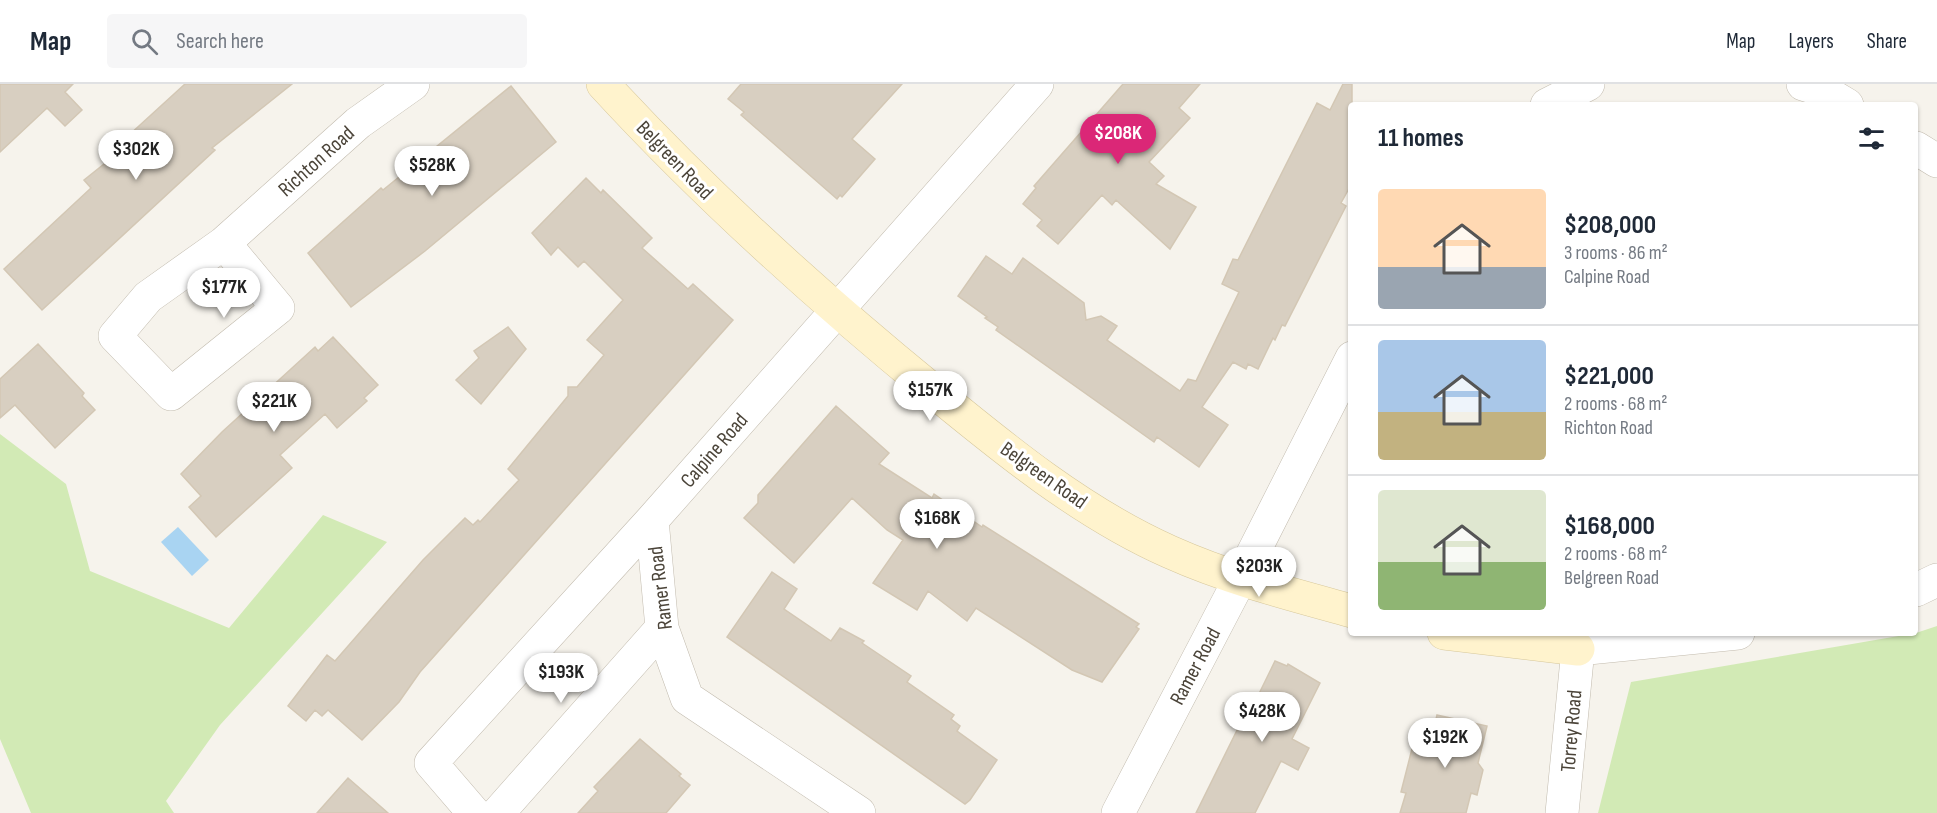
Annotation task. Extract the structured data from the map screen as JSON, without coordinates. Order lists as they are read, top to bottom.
{
  "streets": {
    "street": [
      "Belgreen Road",
      "Richton Road",
      "Calpine Road",
      "Ramer Road",
      "Torrey Road"
    ]
  },
  "crossings": [
    ["Belgreen Road", "Calpine Road"],
    ["Belgreen Road", "Ramer Road"],
    ["Calpine Road", "Ramer Road"]
  ],
  "page": {
    "header": "Map",
    "search": "Search here",
    "nav": ["Map", "Layers", "Share"],
    "heading": "11 homes",
    "price": [
      "$208K",
      "$302K",
      "$528K",
      "$177K",
      "$157K",
      "$221K",
      "$168K",
      "$203K",
      "$193K",
      "$428K",
      "$192K"
    ],
    "list": [
      {
        "name": "$208,000",
        "note": "3 rooms · 86 m² · Calpine Road"
      },
      {
        "name": "$221,000",
        "note": "2 rooms · 68 m² · Richton Road"
      },
      {
        "name": "$168,000",
        "note": "2 rooms · 68 m² · Belgreen Road"
      }
    ]
  }
}
